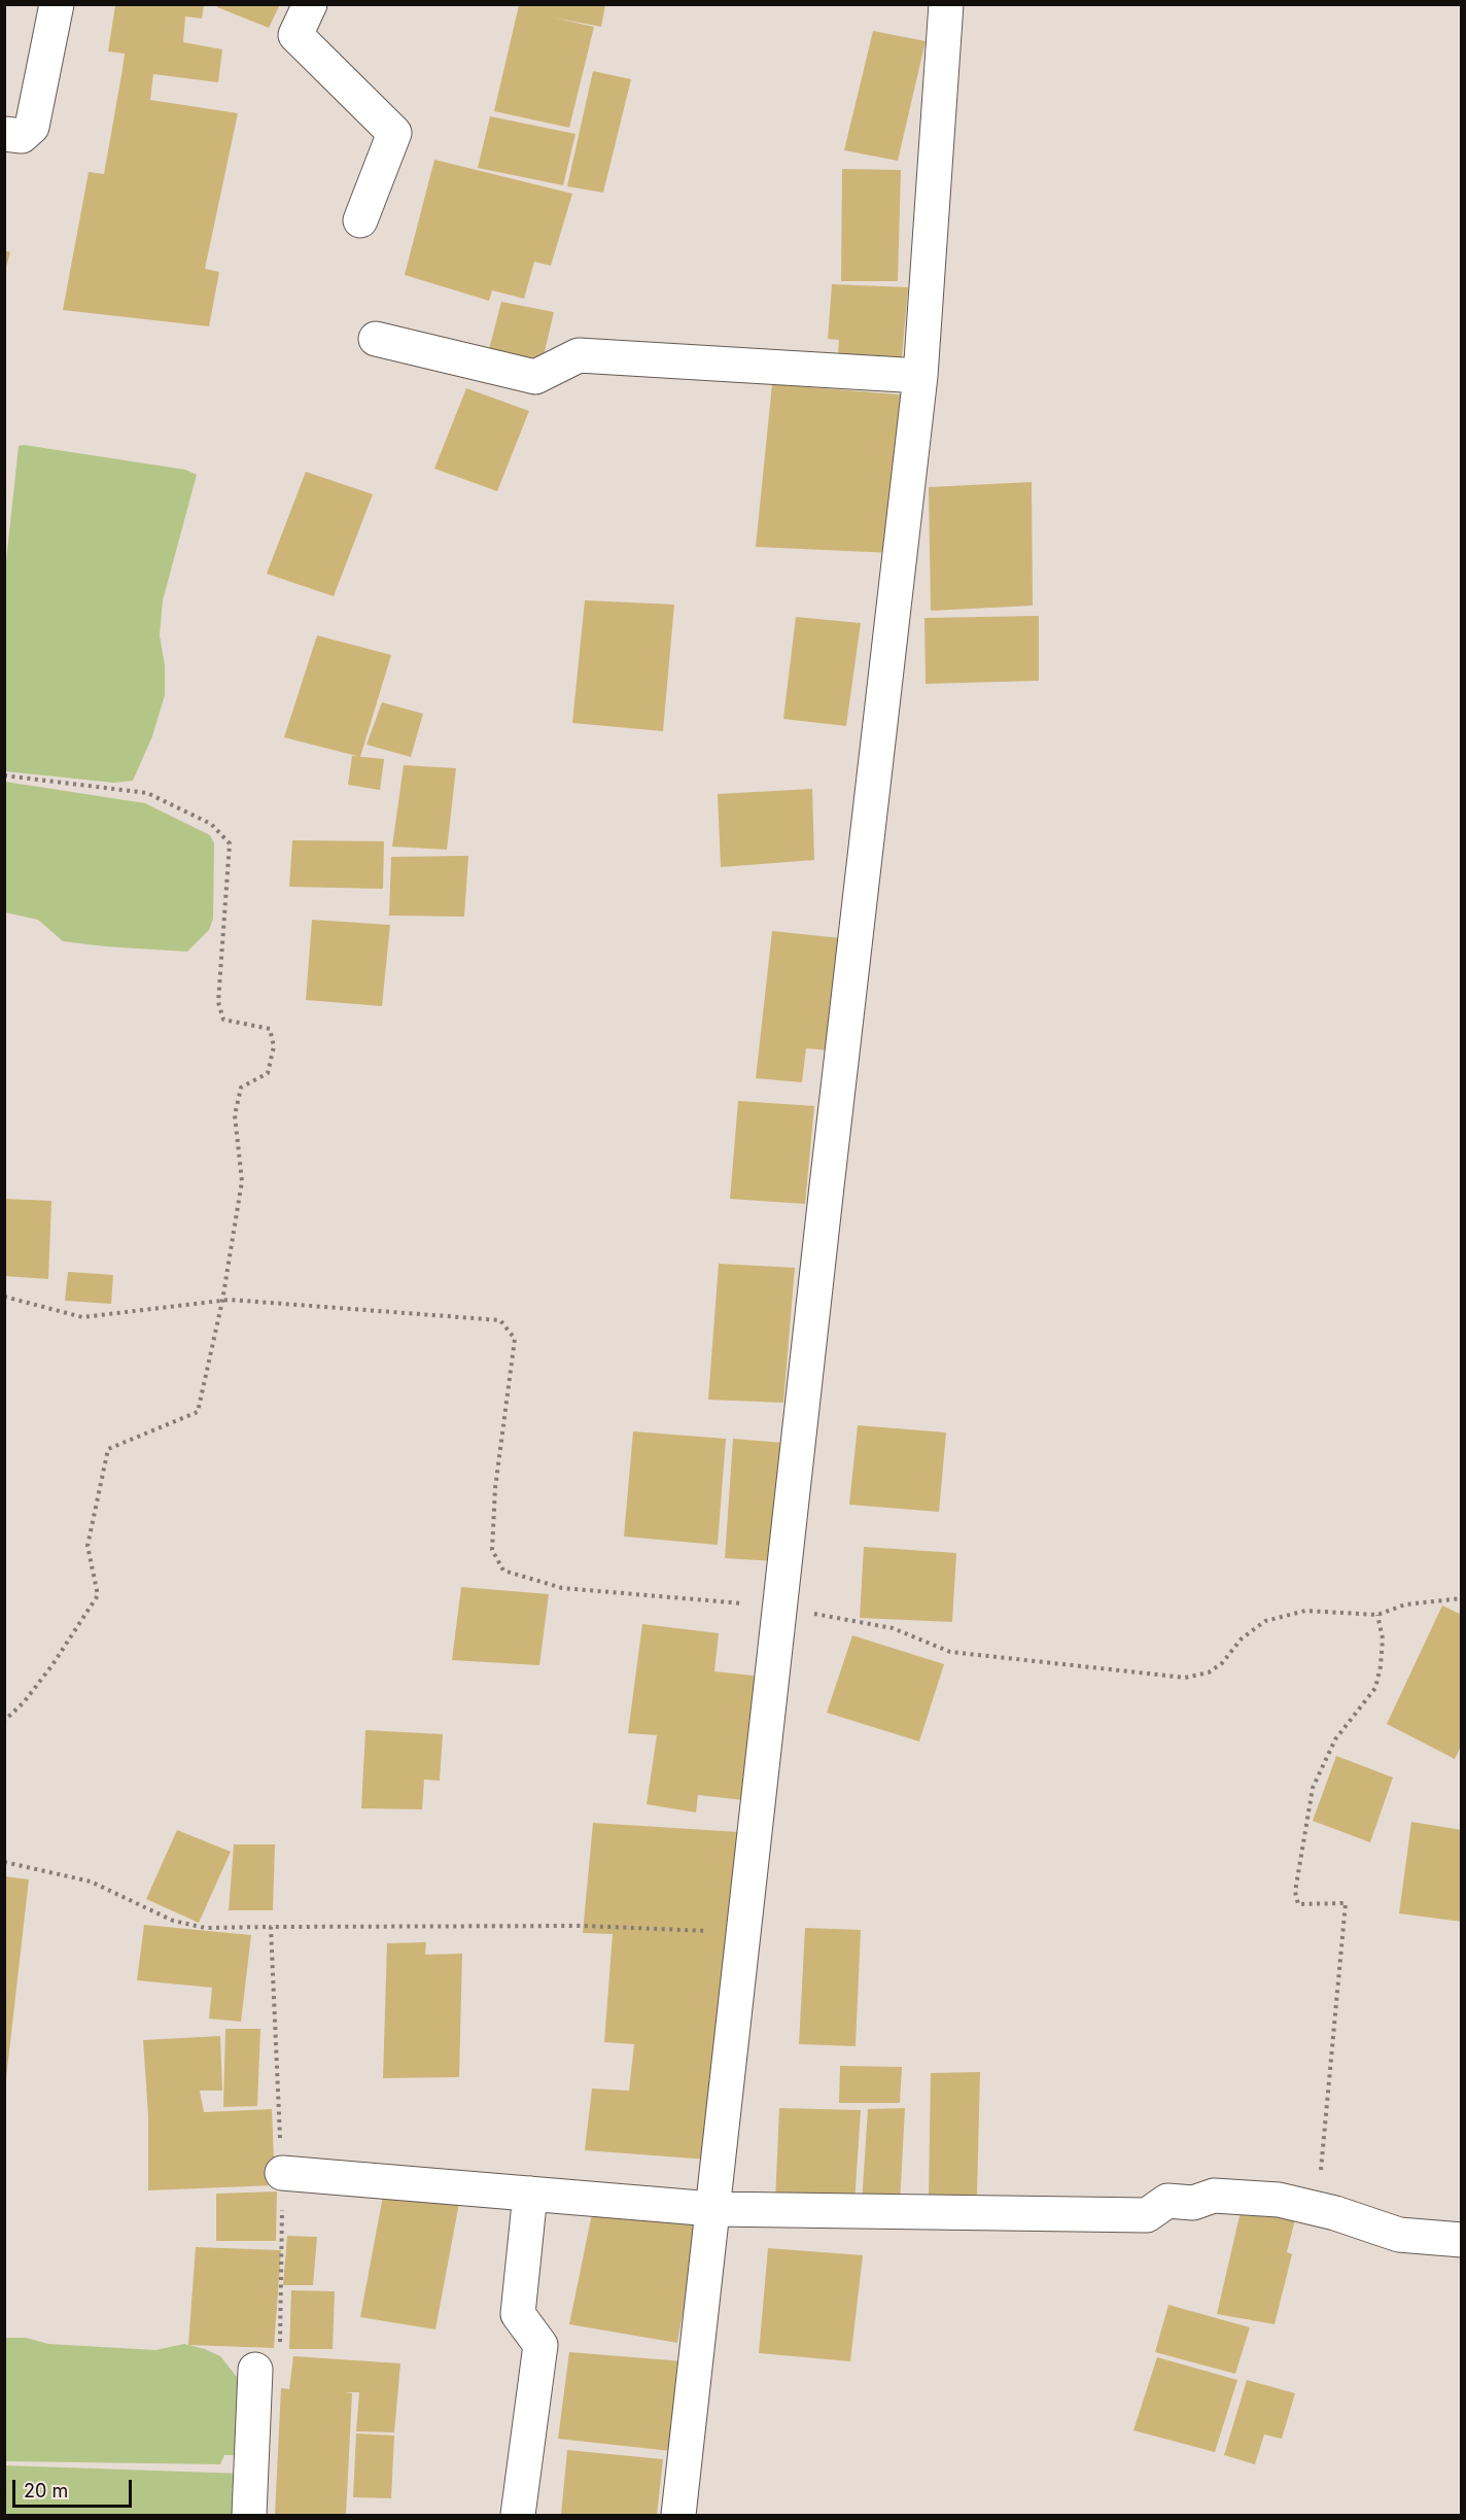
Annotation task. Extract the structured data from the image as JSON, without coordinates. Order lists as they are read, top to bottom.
{
  "scale_bar": "20 m"
}
